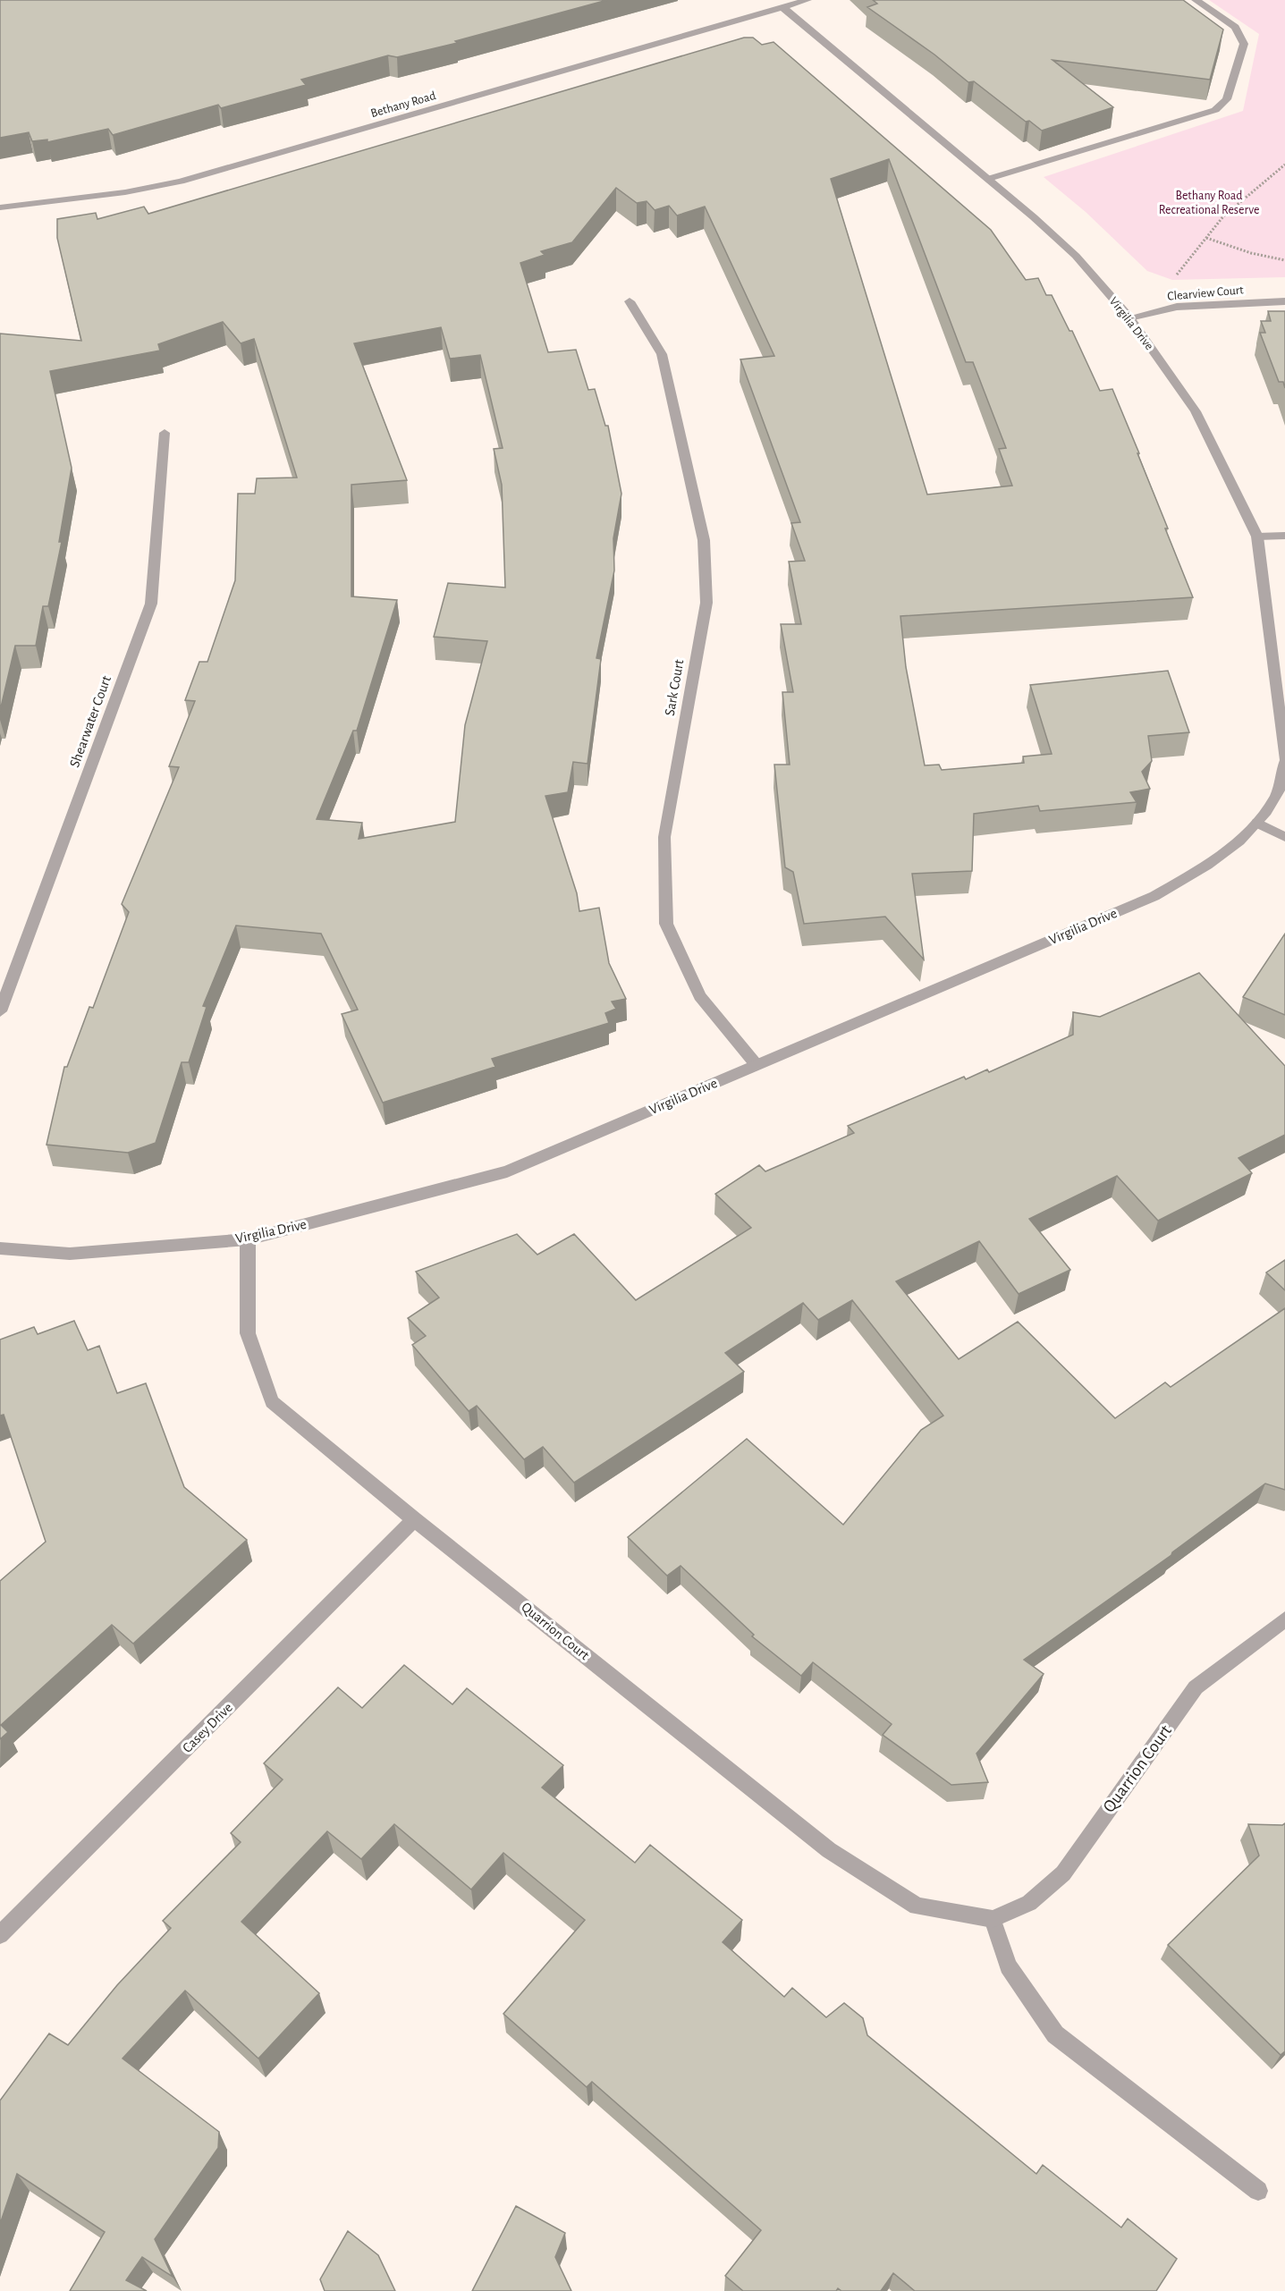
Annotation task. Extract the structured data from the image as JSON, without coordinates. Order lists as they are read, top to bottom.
{
  "streets": {
    "street": [
      "Bethany Road",
      "Clearview Court",
      "Virgilia Drive",
      "Sark Court",
      "Shearwater Court",
      "Quarrion Court",
      "Casey Drive"
    ]
  },
  "crossings": [
    ["Bethany Road", "Virgilia Drive"],
    ["Clearview Court", "Virgilia Drive"],
    ["Virgilia Drive", "Sark Court"],
    ["Virgilia Drive", "Quarrion Court"],
    ["Quarrion Court", "Casey Drive"]
  ],
  "parks": ["Bethany Road Recreational Reserve"]
}
